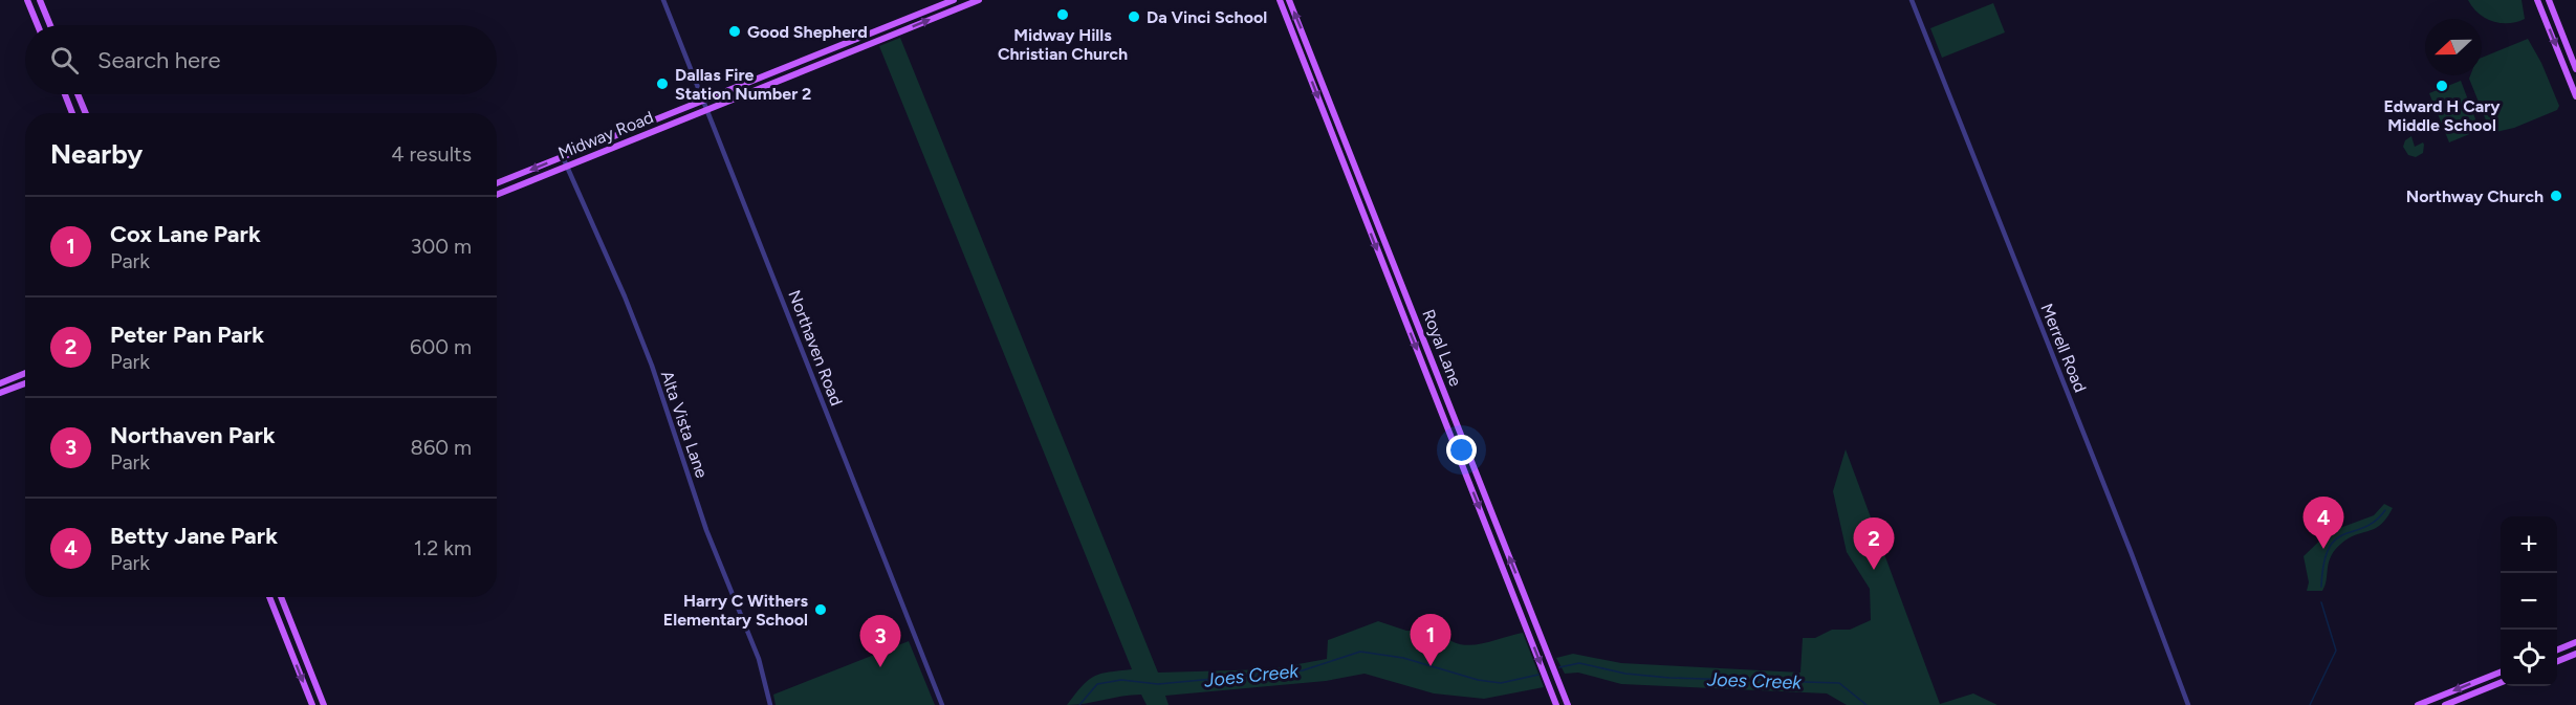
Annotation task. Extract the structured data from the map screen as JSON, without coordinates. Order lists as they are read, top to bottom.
{
  "streets": {
    "main road": ["Midway Road", "Royal Lane"],
    "street": ["Northaven Road", "Merrell Road", "Alta Vista Lane"]
  },
  "crossings": [
    ["Midway Road", "Northaven Road"],
    ["Midway Road", "Alta Vista Lane"]
  ],
  "water": ["Joes Creek"],
  "places": [
    "Midway Hills Christian Church",
    "Da Vinci School",
    "Good Shepherd",
    "Dallas Fire Station Number 2",
    "Edward H Cary Middle School",
    "Northway Church",
    "Harry C Withers Elementary School"
  ],
  "north": "left",
  "page": {
    "search": "Search here",
    "heading": ["Nearby", "4 results"],
    "list": [
      {
        "mark": "1",
        "name": "Cox Lane Park",
        "note": "Park",
        "value": "300 m"
      },
      {
        "mark": "2",
        "name": "Peter Pan Park",
        "note": "Park",
        "value": "600 m"
      },
      {
        "mark": "3",
        "name": "Northaven Park",
        "note": "Park",
        "value": "860 m"
      },
      {
        "mark": "4",
        "name": "Betty Jane Park",
        "note": "Park",
        "value": "1.2 km"
      }
    ],
    "pins": [
      "4",
      "2",
      "1",
      "3"
    ],
    "map_buttons": ["+", "−"]
  }
}
